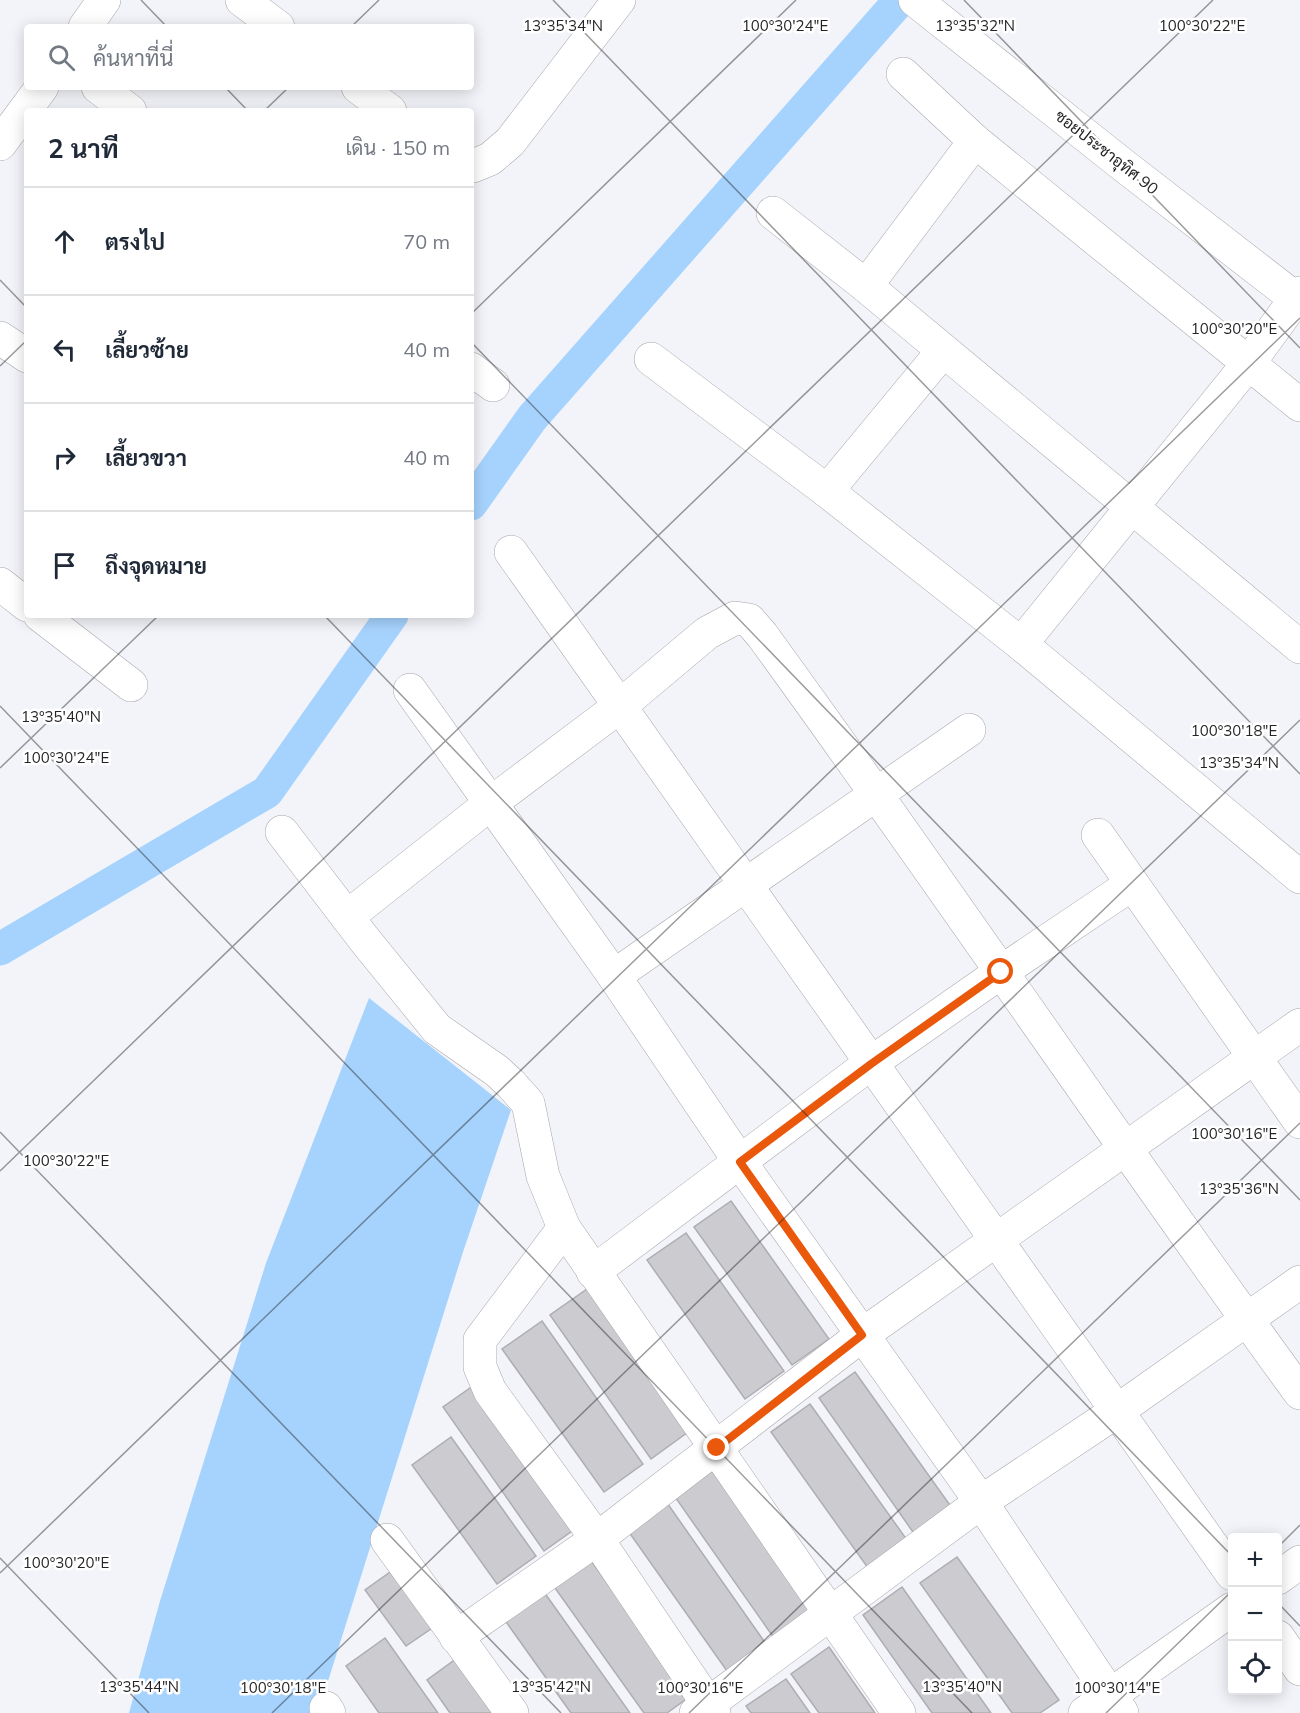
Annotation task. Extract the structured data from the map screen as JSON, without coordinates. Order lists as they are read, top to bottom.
{
  "streets": {
    "street": ["ซอยประชาอุทิศ 90"]
  },
  "page": {
    "search": "ค้นหาที่นี่",
    "heading": ["2 นาที", "เดิน · 150 m"],
    "list": [
      ["ตรงไป", "70 m"],
      ["เลี้ยวซ้าย", "40 m"],
      ["เลี้ยวขวา", "40 m"],
      "ถึงจุดหมาย"
    ],
    "map_buttons": ["+", "−"]
  },
  "coordinates": [
    "100°30'24\"E",
    "100°30'22\"E",
    "13°35'34\"N",
    "13°35'32\"N",
    "100°30'20\"E",
    "13°35'40\"N",
    "100°30'18\"E",
    "100°30'16\"E",
    "13°35'36\"N",
    "13°35'44\"N",
    "13°35'42\"N",
    "100°30'14\"E"
  ]
}
